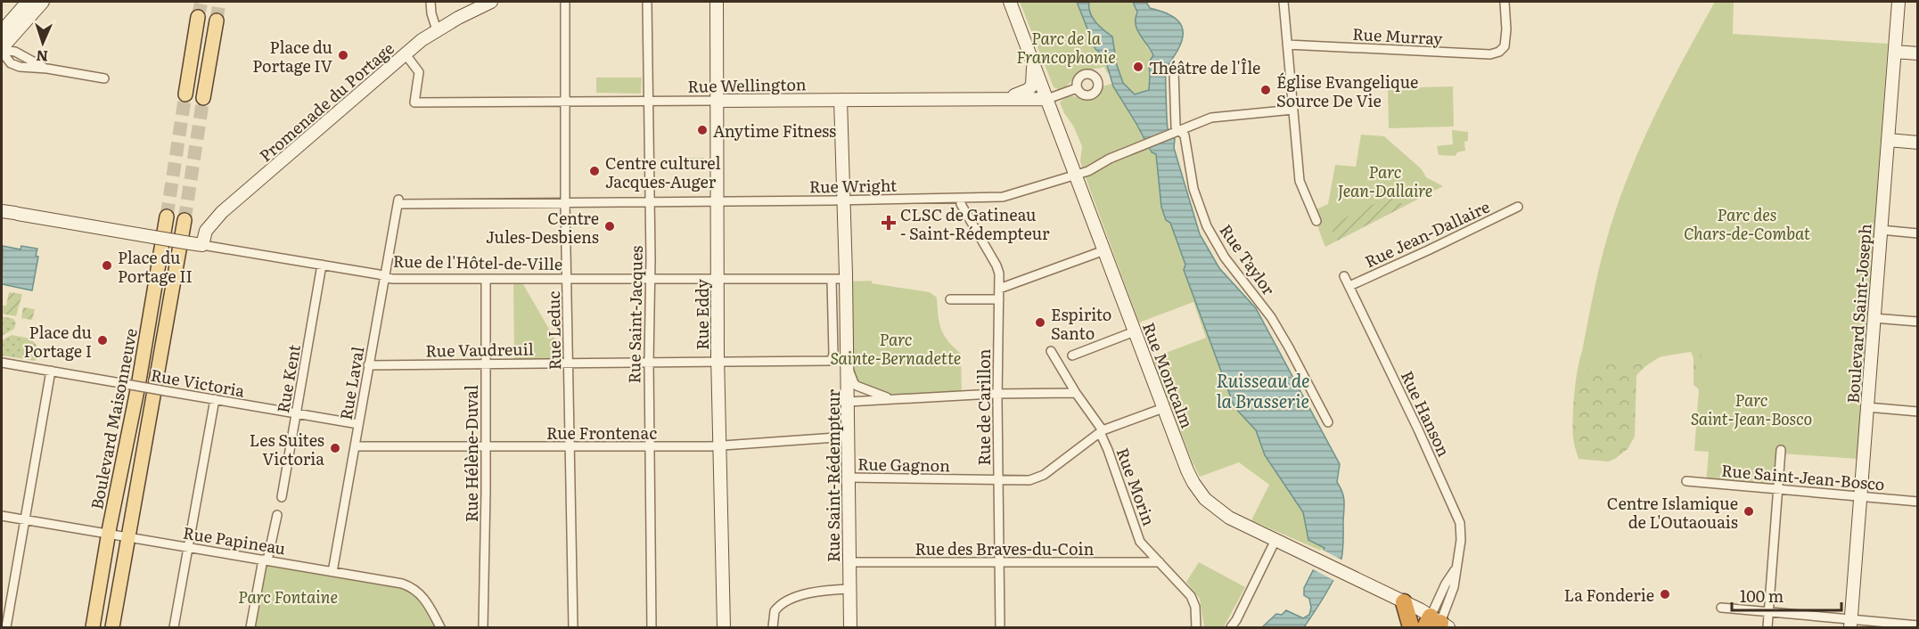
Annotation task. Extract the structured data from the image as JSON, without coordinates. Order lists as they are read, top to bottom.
{
  "streets": {
    "main road": [
      "Rue Wellington",
      "Promenade du Portage",
      "Rue de l'Hôtel-de-Ville",
      "Boulevard Saint-Joseph",
      "Rue Eddy",
      "Rue Montcalm",
      "Boulevard Maisonneuve",
      "Rue Saint-Rédempteur"
    ],
    "street": [
      "Rue Murray",
      "Rue Wright",
      "Rue Jean-Dallaire",
      "Rue Taylor",
      "Rue Saint-Jacques",
      "Rue Leduc",
      "Rue Vaudreuil",
      "Rue Kent",
      "Rue Victoria",
      "Rue Laval",
      "Rue de Carillon",
      "Rue Hanson",
      "Rue Frontenac",
      "Rue Hélène-Duval",
      "Rue Gagnon",
      "Rue Saint-Jean-Bosco",
      "Rue Morin",
      "Rue Papineau",
      "Rue des Braves-du-Coin"
    ]
  },
  "crossings": [
    ["Rue Wellington", "Promenade du Portage"],
    ["Rue Wellington", "Rue Saint-Jacques"],
    ["Rue Wellington", "Rue Eddy"],
    ["Rue Wellington", "Rue Leduc"],
    ["Rue Wellington", "Rue Montcalm"],
    ["Rue Wellington", "Rue Saint-Rédempteur"],
    ["Promenade du Portage", "Rue de l'Hôtel-de-Ville"],
    ["Rue Wright", "Rue Taylor"],
    ["Rue Wright", "Rue Saint-Jacques"],
    ["Rue Wright", "Rue Eddy"],
    ["Rue Wright", "Rue Leduc"],
    ["Rue Wright", "Rue Montcalm"],
    ["Rue Wright", "Rue Laval"],
    ["Rue Wright", "Rue de Carillon"],
    ["Rue Wright", "Rue Saint-Rédempteur"],
    ["Rue Jean-Dallaire", "Rue Hanson"],
    ["Rue de l'Hôtel-de-Ville", "Rue Saint-Jacques"],
    ["Rue de l'Hôtel-de-Ville", "Rue Eddy"],
    ["Rue de l'Hôtel-de-Ville", "Rue Leduc"],
    ["Rue de l'Hôtel-de-Ville", "Rue Vaudreuil"],
    ["Rue de l'Hôtel-de-Ville", "Rue Kent"],
    ["Rue de l'Hôtel-de-Ville", "Rue Laval"],
    ["Rue de l'Hôtel-de-Ville", "Rue Hélène-Duval"],
    ["Rue de l'Hôtel-de-Ville", "Rue Saint-Rédempteur"],
    ["Boulevard Saint-Joseph", "Rue Saint-Jean-Bosco"],
    ["Rue Saint-Jacques", "Rue Vaudreuil"],
    ["Rue Saint-Jacques", "Rue Frontenac"],
    ["Rue Eddy", "Rue Vaudreuil"],
    ["Rue Eddy", "Rue Frontenac"],
    ["Rue Leduc", "Rue Vaudreuil"],
    ["Rue Leduc", "Rue Frontenac"],
    ["Rue Vaudreuil", "Rue Laval"],
    ["Rue Vaudreuil", "Rue Hélène-Duval"],
    ["Rue Montcalm", "Rue Hanson"],
    ["Rue Montcalm", "Rue Gagnon"],
    ["Rue Kent", "Rue Victoria"],
    ["Rue Victoria", "Rue Laval"],
    ["Rue Laval", "Rue Frontenac"],
    ["Rue Laval", "Rue Papineau"],
    ["Rue de Carillon", "Rue Gagnon"],
    ["Rue de Carillon", "Rue des Braves-du-Coin"],
    ["Boulevard Maisonneuve", "Rue Papineau"],
    ["Rue Frontenac", "Rue Hélène-Duval"],
    ["Rue Frontenac", "Rue Saint-Rédempteur"],
    ["Rue Gagnon", "Rue Saint-Rédempteur"],
    ["Rue Gagnon", "Rue Morin"],
    ["Rue Saint-Rédempteur", "Rue des Braves-du-Coin"],
    ["Rue Morin", "Rue des Braves-du-Coin"]
  ],
  "water": ["Ruisseau de la Brasserie"],
  "parks": [
    "Parc de la Francophonie",
    "Parc Jean-Dallaire",
    "Parc des Chars-de-Combat",
    "Parc Sainte-Bernadette",
    "Parc Saint-Jean-Bosco",
    "Parc Fontaine"
  ],
  "places": {
    "other": [
      "Place du Portage IV",
      "Théâtre de l'Île",
      "Église Evangelique Source De Vie",
      "Anytime Fitness",
      "Centre culturel Jacques-Auger",
      "Centre Jules-Desbiens",
      "Place du Portage II",
      "Espirito Santo",
      "Place du Portage I",
      "Les Suites Victoria",
      "Centre Islamique de L'Outaouais",
      "La Fonderie"
    ],
    "health": ["CLSC de Gatineau - Saint-Rédempteur"]
  },
  "scale_bar": "100 m",
  "north": "bottom"
}
